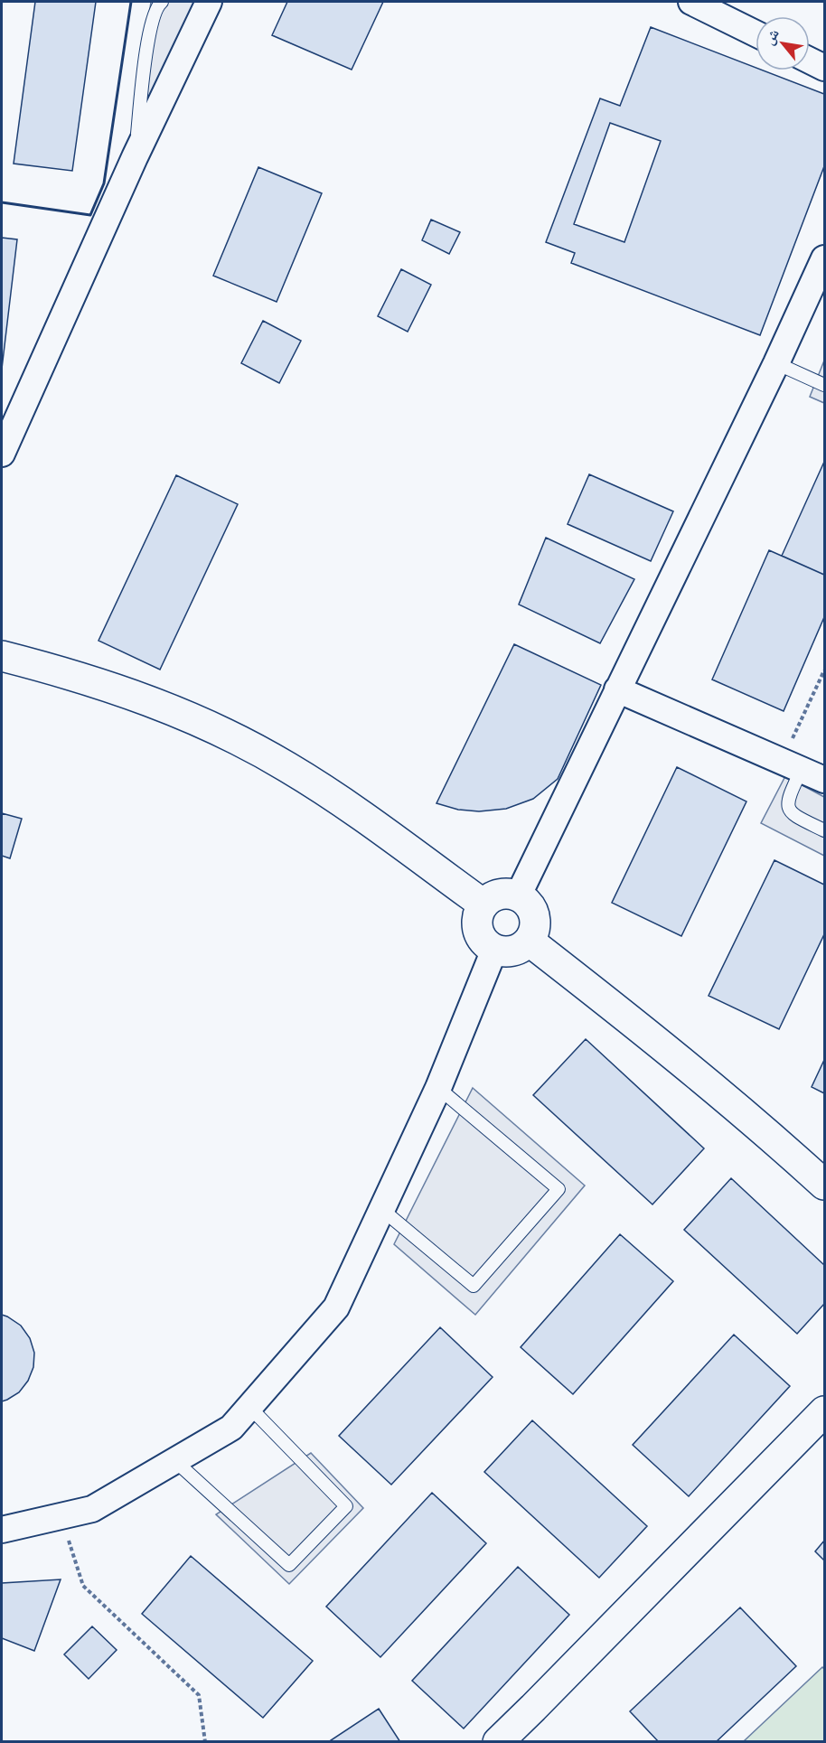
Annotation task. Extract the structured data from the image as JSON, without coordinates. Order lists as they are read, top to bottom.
{
  "north": "top left"
}
